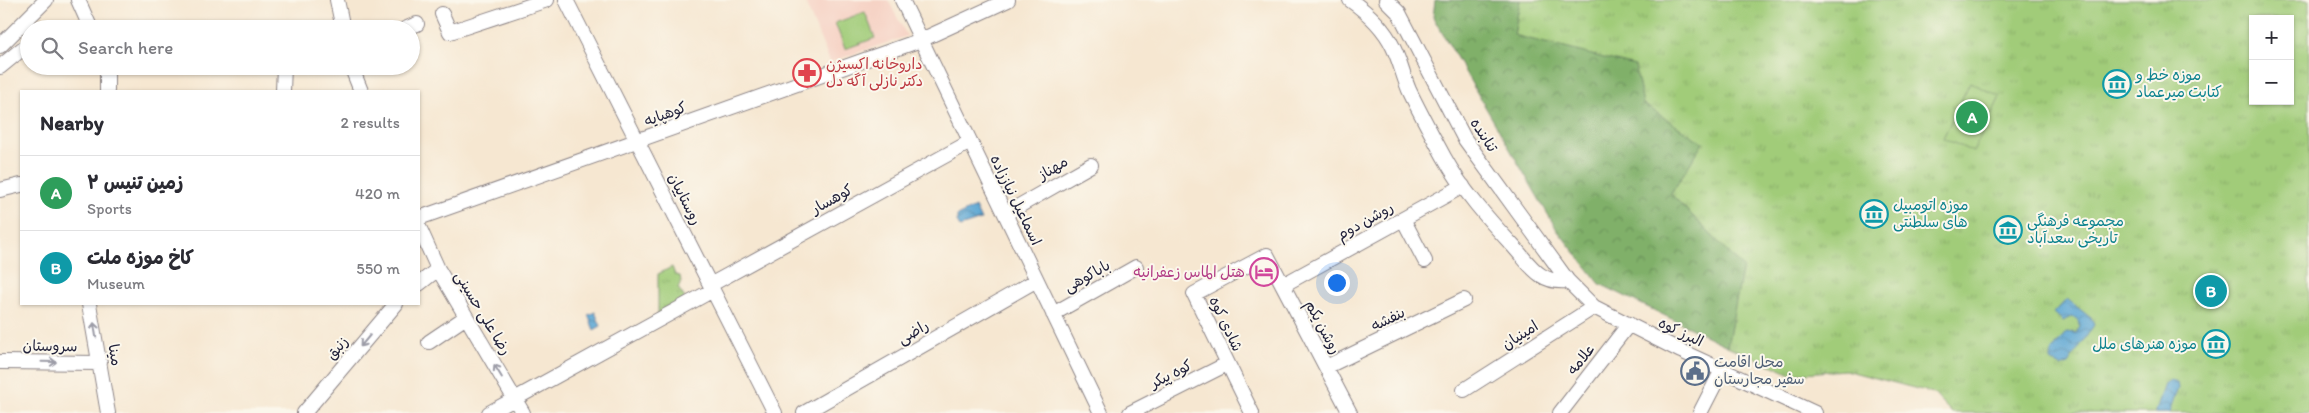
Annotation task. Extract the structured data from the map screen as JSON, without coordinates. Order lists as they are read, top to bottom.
{
  "streets": {
    "street": [
      "کوهپایه",
      "تنابنده",
      "مهناز",
      "روستاییان",
      "کوهسار",
      "اسماعیل نیاززاده",
      "روشن دوم",
      "باباکوهی",
      "رضا علی حسینی",
      "بنفشه",
      "شادی کوه",
      "روشن یکم",
      "راضی",
      "البرز کوه",
      "امینیان",
      "سروستان",
      "زنبق",
      "مینا",
      "علامه",
      "کوه پیکر"
    ]
  },
  "crossings": [
    ["کوهپایه", "روستاییان"],
    ["کوهپایه", "اسماعیل نیاززاده"],
    ["تنابنده", "البرز کوه"],
    ["مهناز", "اسماعیل نیاززاده"],
    ["روستاییان", "کوهسار"],
    ["کوهسار", "اسماعیل نیاززاده"],
    ["کوهسار", "رضا علی حسینی"],
    ["اسماعیل نیاززاده", "باباکوهی"],
    ["اسماعیل نیاززاده", "راضی"],
    ["روشن دوم", "روشن یکم"],
    ["بنفشه", "روشن یکم"],
    ["شادی کوه", "روشن یکم"],
    ["شادی کوه", "کوه پیکر"],
    ["البرز کوه", "امینیان"],
    ["البرز کوه", "علامه"],
    ["سروستان", "مینا"]
  ],
  "one_way": [
    "رضا علی حسینی",
    "سروستان",
    "زنبق",
    "مینا"
  ],
  "places": {
    "pharmacy": ["داروخانه اکسیژن دکتر نازلی آگه دل"],
    "museum": [
      "موزه خط و کتابت میرعماد",
      "موزه اتومبیل های سلطنتی",
      "مجموعه فرهنگی تاریخی سعدآباد",
      "موزه هنرهای ملل"
    ],
    "hotel": ["هتل الماس زعفرانیه"],
    "public building": ["محل اقامت سفیر مجارستان"]
  },
  "page": {
    "map_buttons": ["+", "−"],
    "search": "Search here",
    "heading": ["Nearby", "2 results"],
    "pins": ["A", "B"],
    "list": [
      {
        "mark": "A",
        "name": "زمین تنیس ۲",
        "note": "Sports",
        "value": "420 m"
      },
      {
        "mark": "B",
        "name": "کاخ موزه ملت",
        "note": "Museum",
        "value": "550 m"
      }
    ]
  }
}
